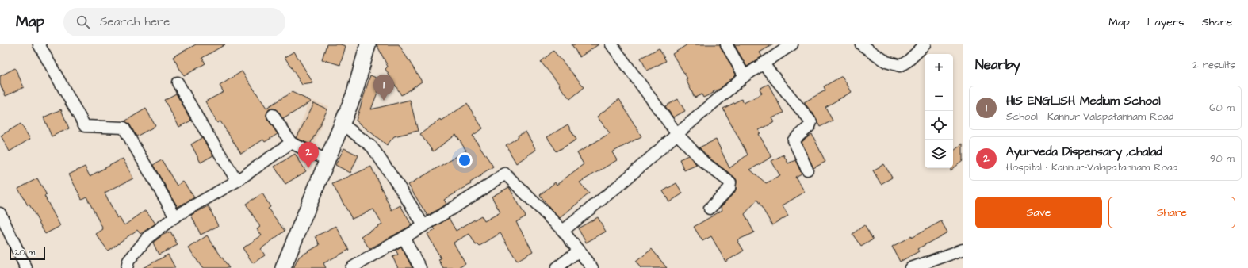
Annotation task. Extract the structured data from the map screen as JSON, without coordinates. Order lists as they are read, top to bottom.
{
  "scale_bar": "20 m",
  "page": {
    "header": "Map",
    "search": "Search here",
    "nav": ["Map", "Layers", "Share"],
    "heading": ["Nearby", "2 results"],
    "map_buttons": ["+", "−"],
    "pins": ["1", "2"],
    "list": [
      {
        "mark": "1",
        "name": "HIS ENGLISH Medium School",
        "note": "School · Kannur-Valapatannam Road",
        "value": "60 m"
      },
      {
        "mark": "2",
        "name": "Ayurveda Dispensary ,chalad",
        "note": "Hospital · Kannur-Valapatannam Road",
        "value": "90 m"
      }
    ],
    "buttons": ["Save", "Share"],
    "scale": "20 m"
  }
}
